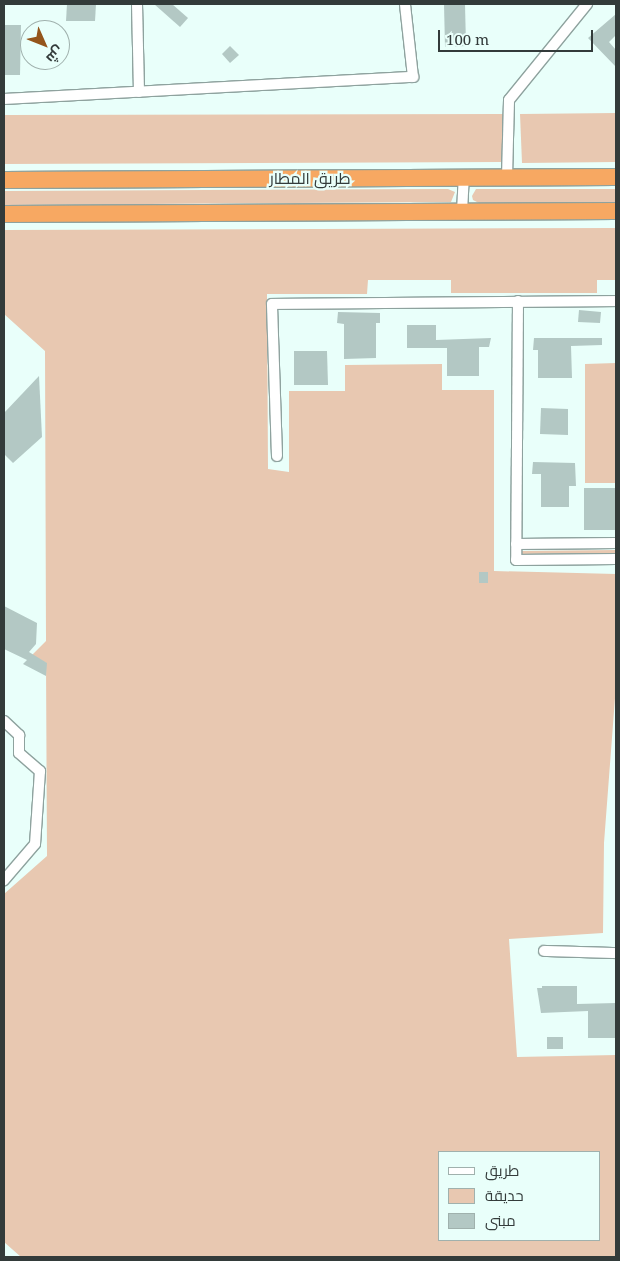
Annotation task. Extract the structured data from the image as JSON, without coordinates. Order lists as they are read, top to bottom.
{
  "streets": {
    "highway": ["طريق المطار"]
  },
  "legend": ["طريق", "حديقة", "مبنى"],
  "scale_bar": "100 m",
  "north": "bottom right"
}
